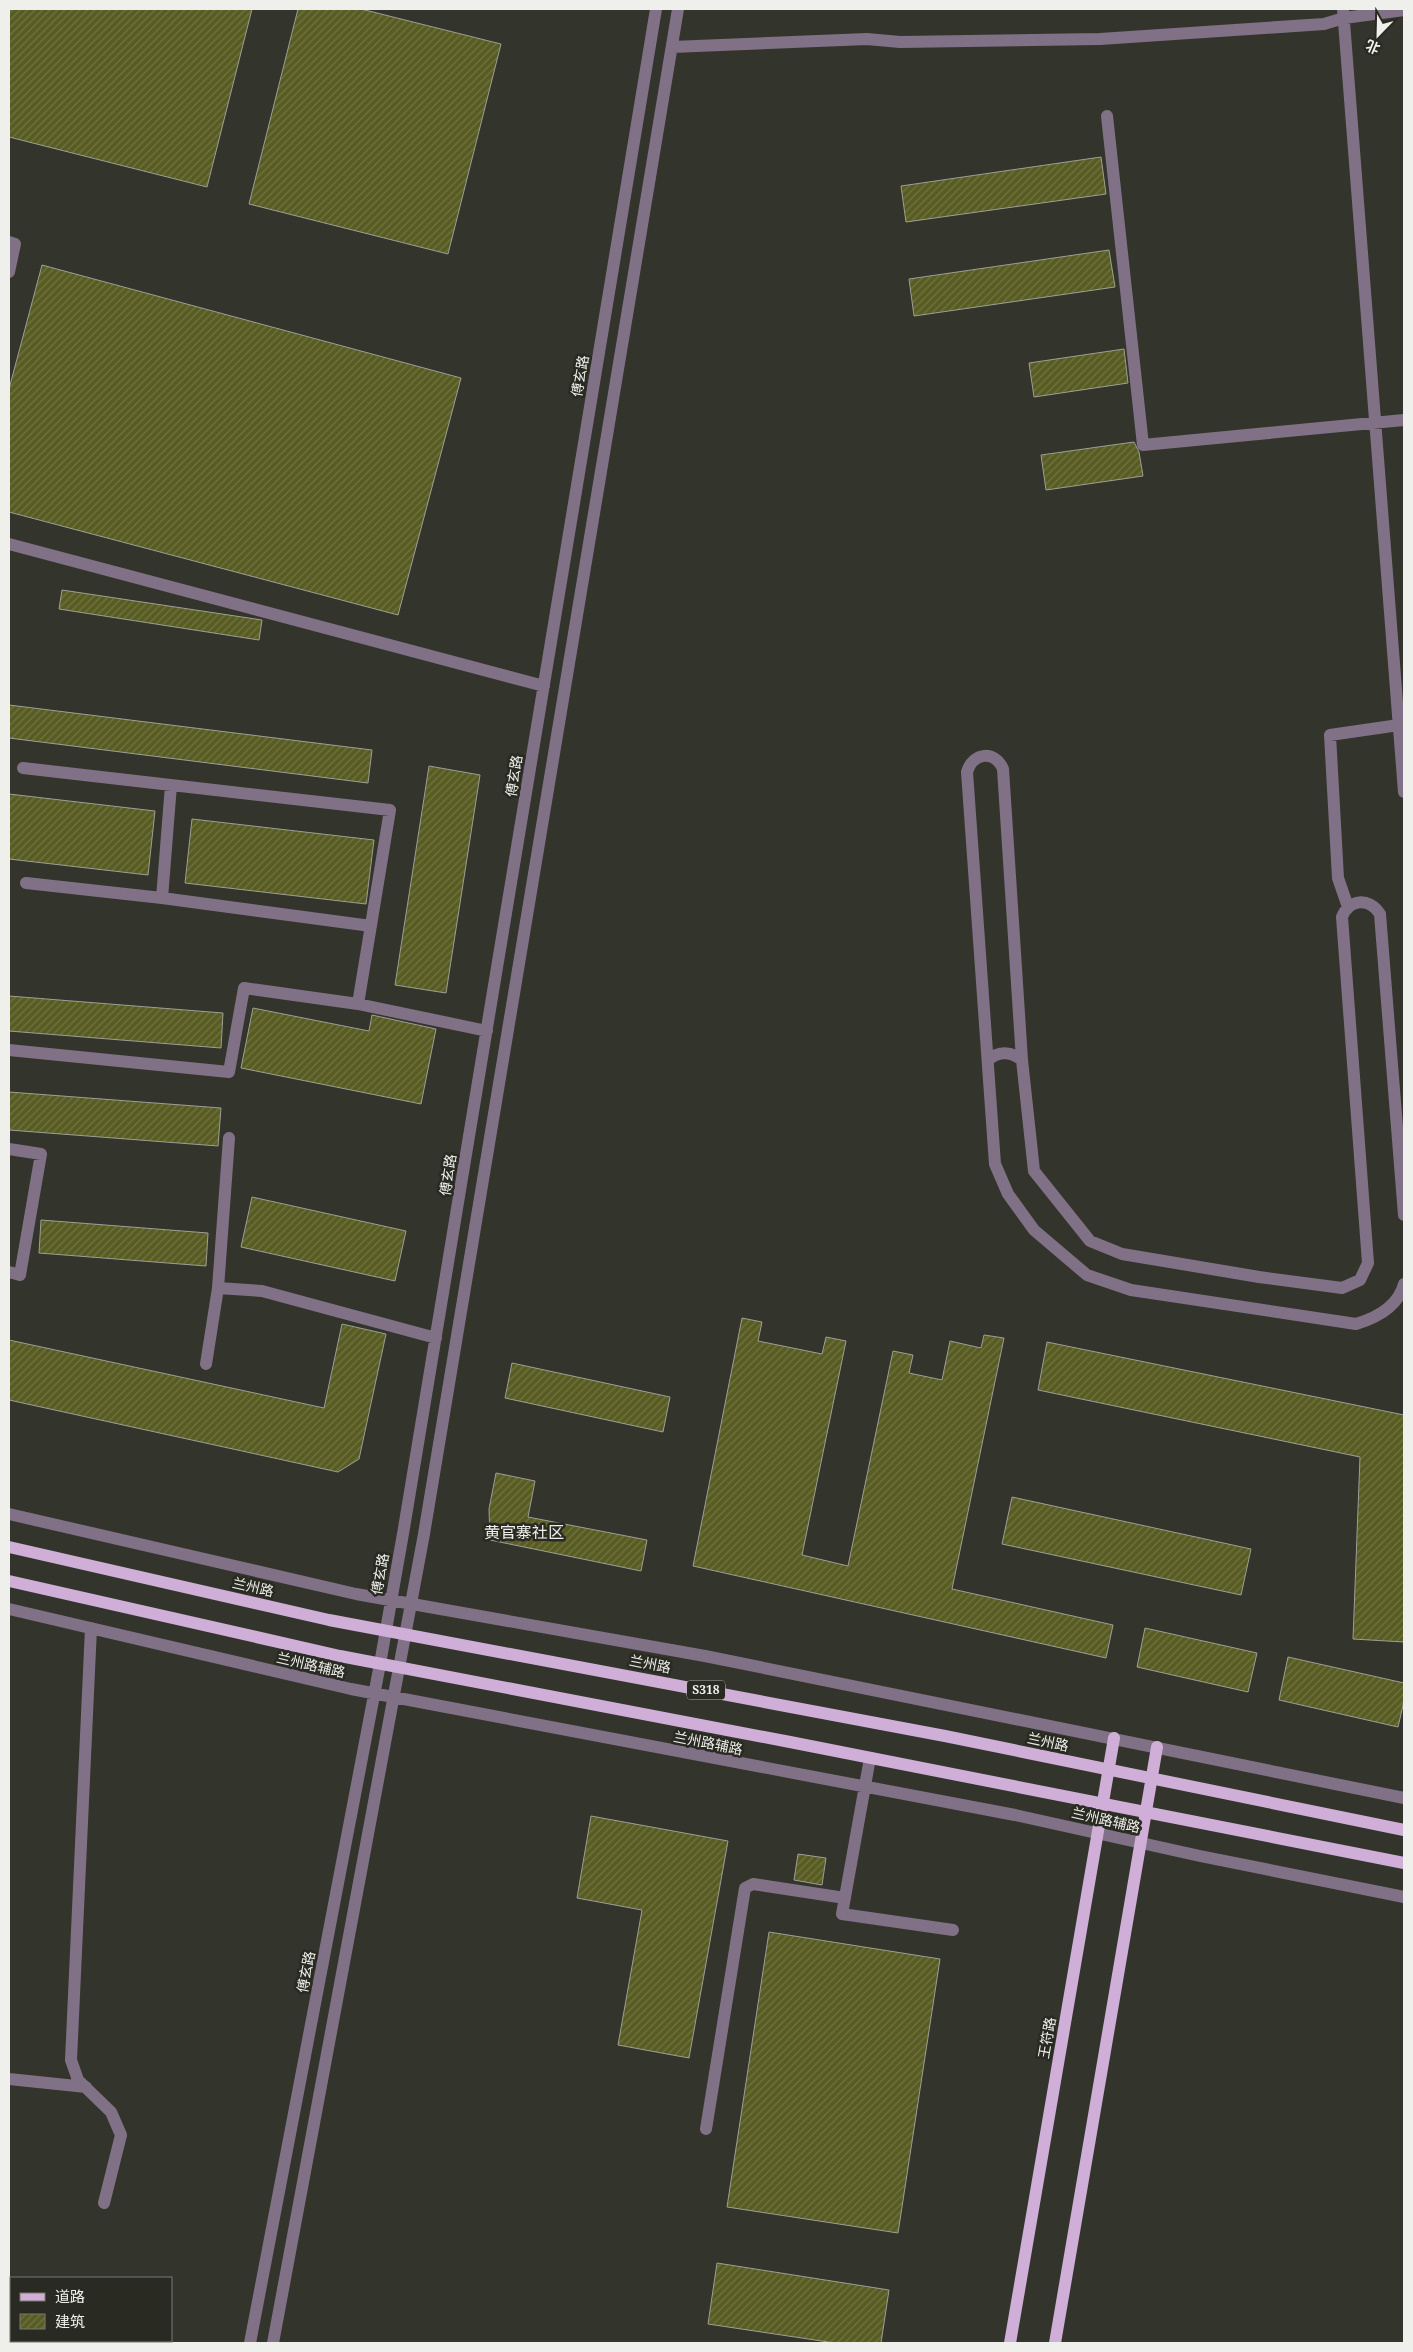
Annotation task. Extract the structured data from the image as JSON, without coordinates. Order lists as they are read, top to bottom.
{
  "streets": {
    "main road": ["兰州路", "S318", "王符路"],
    "street": ["傅玄路", "兰州路辅路"]
  },
  "crossings": [
    ["傅玄路", "兰州路"],
    ["傅玄路", "兰州路辅路"],
    ["兰州路", "王符路"],
    ["兰州路辅路", "王符路"]
  ],
  "districts": ["黄官寨社区"],
  "legend": ["道路", "建筑"],
  "north": "bottom left"
}
